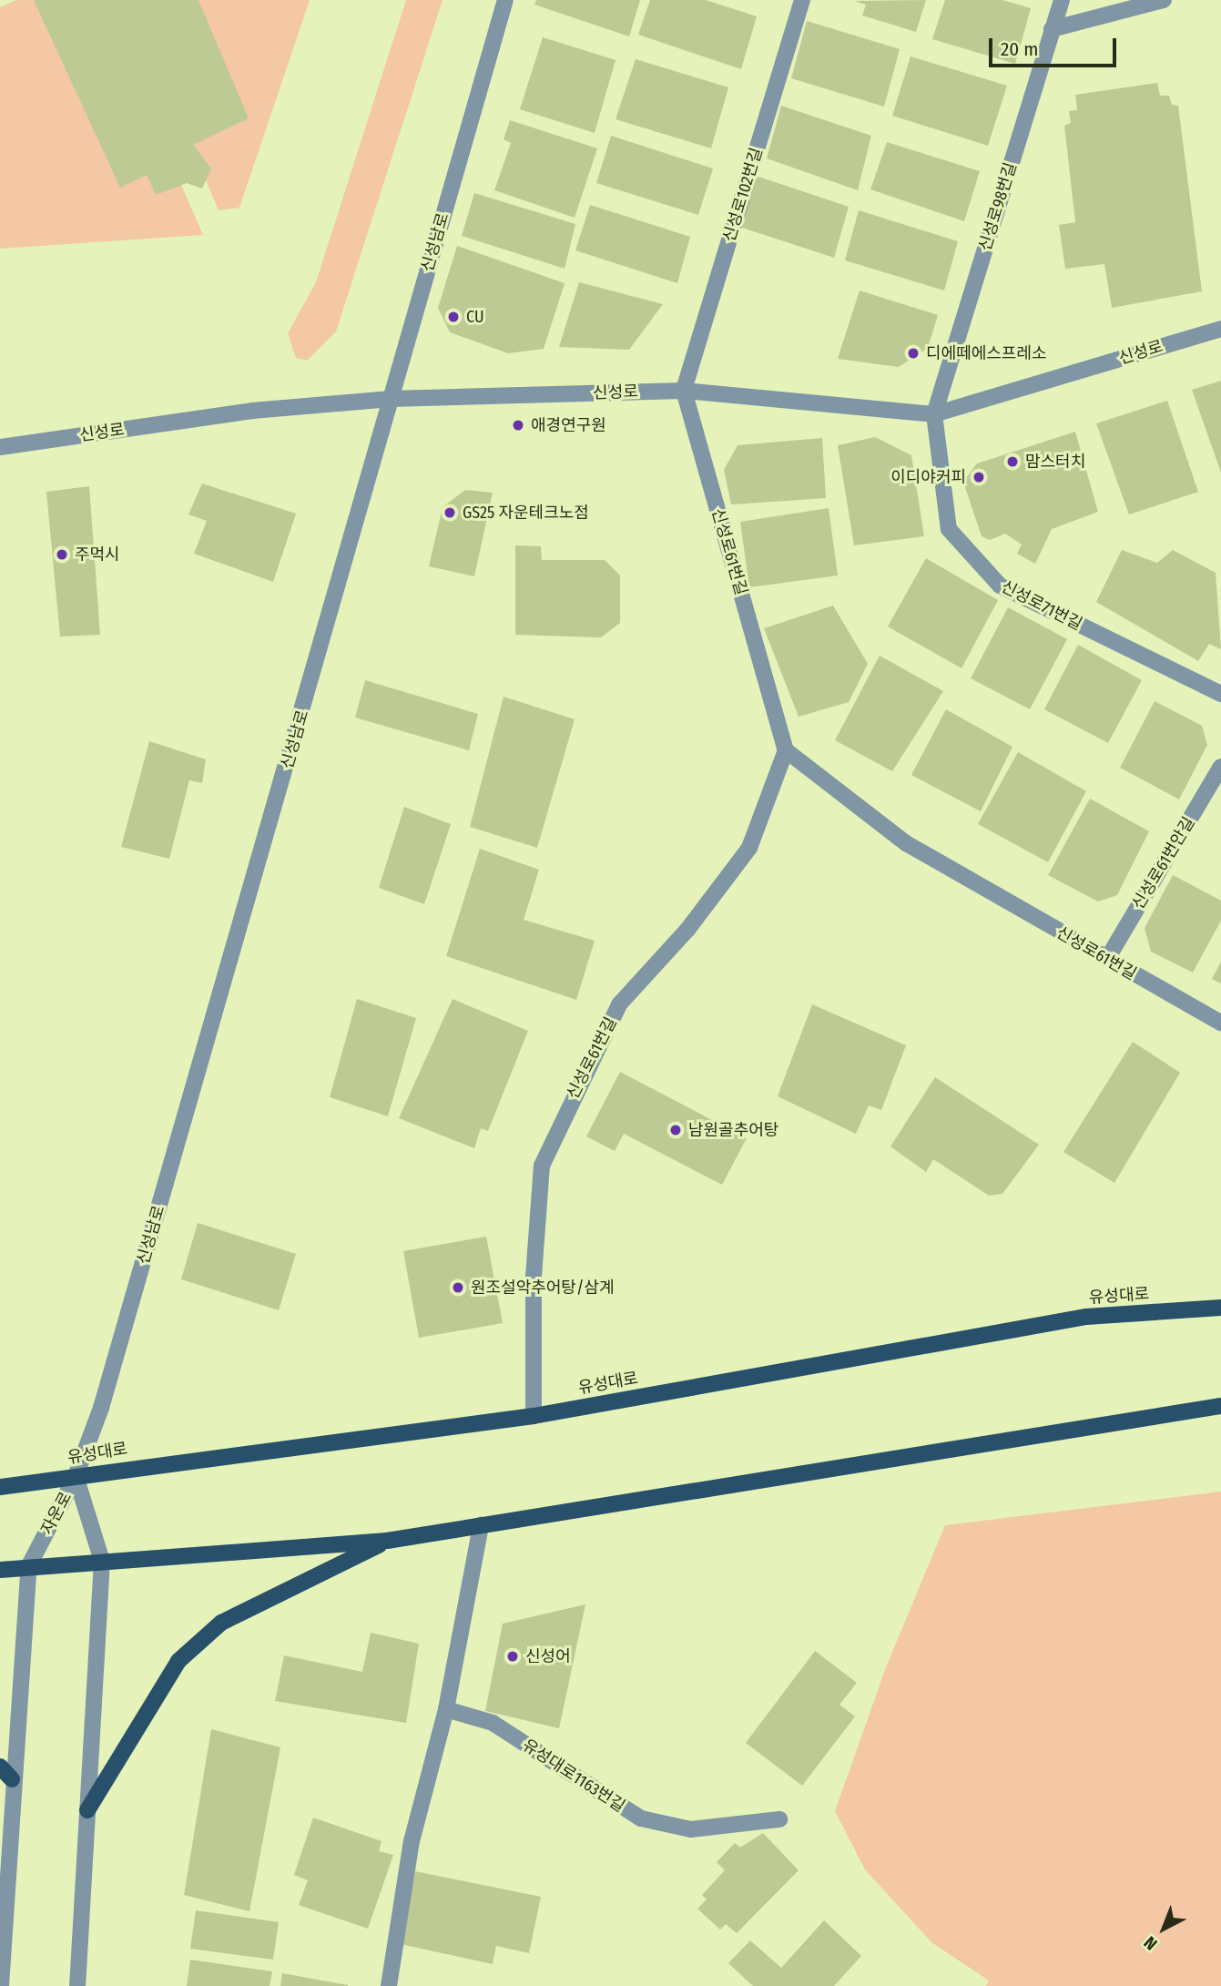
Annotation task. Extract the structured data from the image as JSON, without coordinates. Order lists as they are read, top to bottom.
{
  "streets": {
    "main road": ["유성대로"],
    "street": [
      "신성로102번길",
      "신성로98번길",
      "신성남로",
      "신성로",
      "신성로61번길",
      "신성로71번길",
      "신성로61번안길",
      "자운로",
      "유성대로1163번길"
    ]
  },
  "crossings": [
    ["신성로102번길", "신성로"],
    ["신성로102번길", "신성로61번길"],
    ["신성로98번길", "신성로"],
    ["신성로98번길", "신성로71번길"],
    ["신성남로", "신성로"],
    ["신성남로", "유성대로"],
    ["신성남로", "자운로"],
    ["신성로", "신성로61번길"],
    ["신성로", "신성로71번길"],
    ["신성로61번길", "신성로61번안길"],
    ["신성로61번길", "유성대로"],
    ["유성대로", "자운로"]
  ],
  "places": [
    "CU",
    "디에떼에스프레소",
    "애경연구원",
    "맘스터치",
    "이디야커피",
    "GS25 자운테크노점",
    "주먹시",
    "남원골추어탕",
    "원조설악추어탕/삼계",
    "신성어"
  ],
  "scale_bar": "20 m",
  "north": "bottom left"
}
